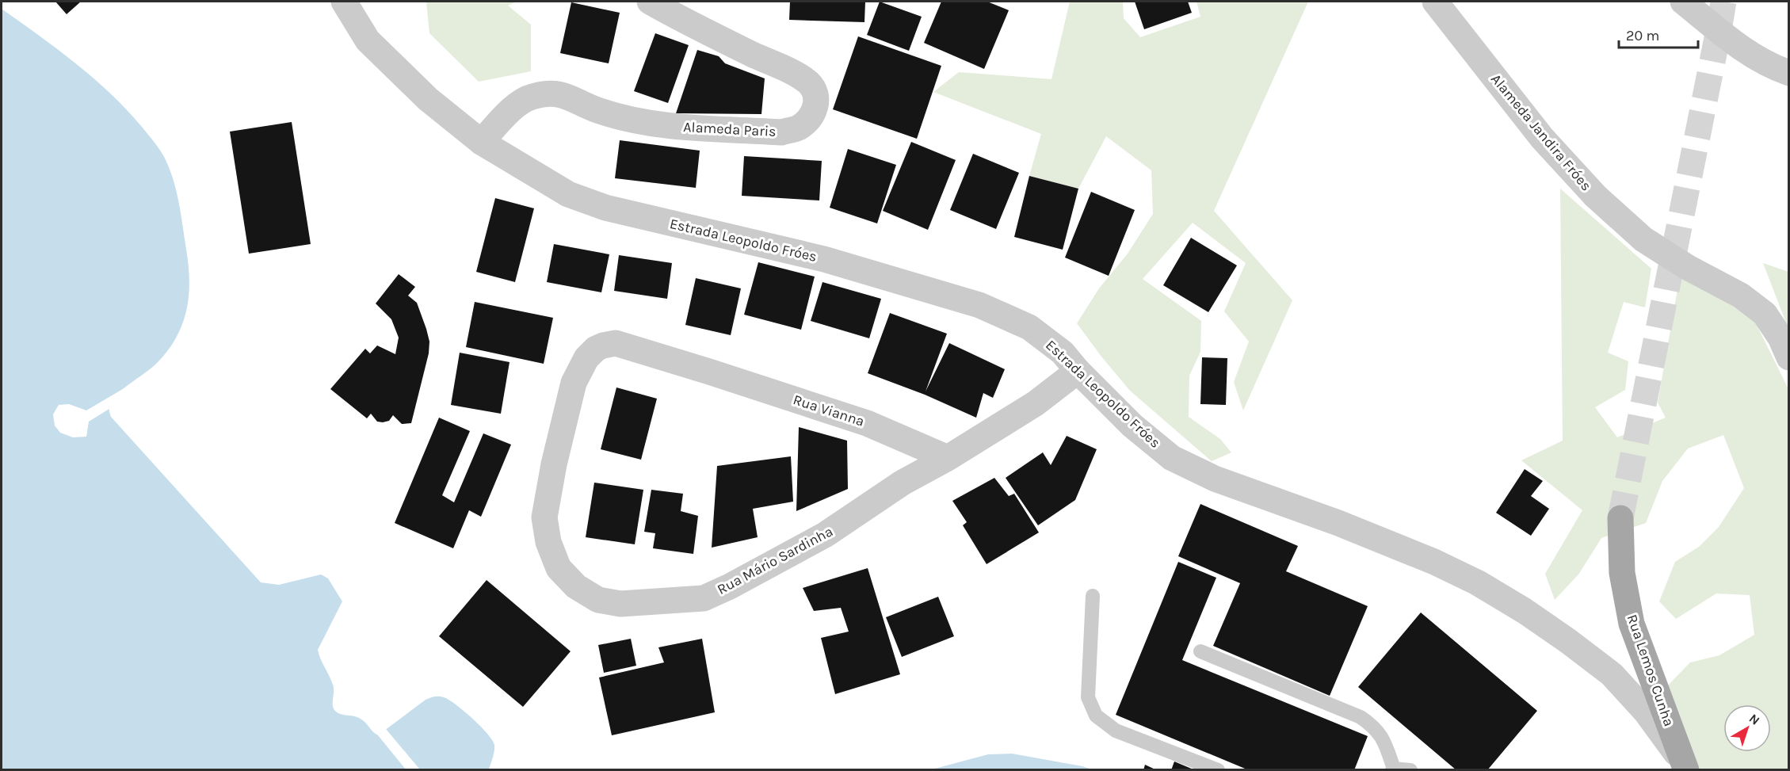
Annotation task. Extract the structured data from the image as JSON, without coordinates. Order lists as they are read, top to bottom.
{
  "streets": {
    "main road": ["Rua Lemos Cunha"],
    "street": [
      "Alameda Paris",
      "Alameda Jandira Fróes",
      "Estrada Leopoldo Fróes",
      "Rua Vianna",
      "Rua Mário Sardinha"
    ]
  },
  "crossings": [
    ["Alameda Paris", "Estrada Leopoldo Fróes"],
    ["Estrada Leopoldo Fróes", "Rua Lemos Cunha"],
    ["Rua Vianna", "Rua Mário Sardinha"]
  ],
  "scale_bar": "20 m",
  "north": "top right"
}
